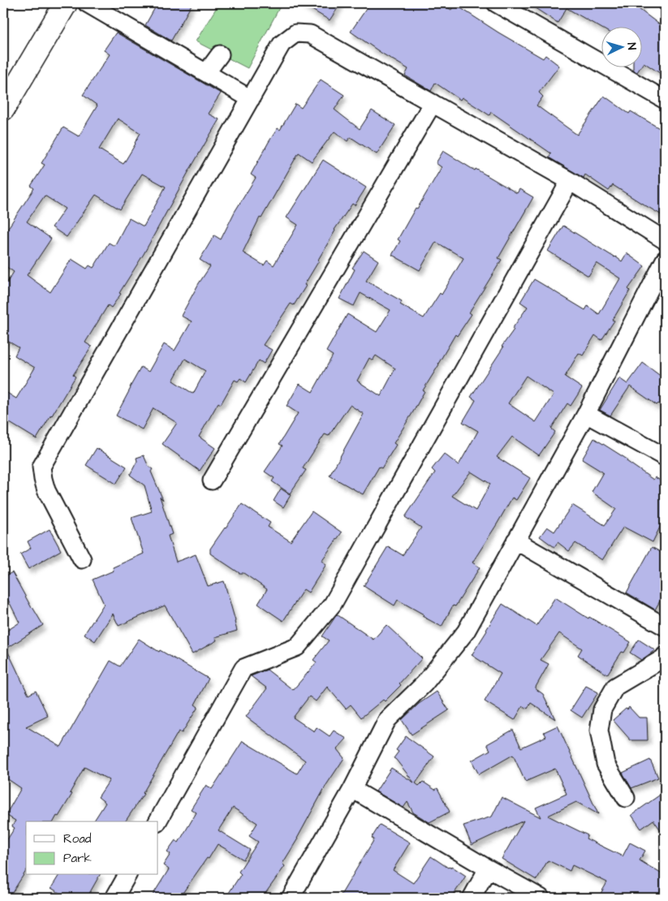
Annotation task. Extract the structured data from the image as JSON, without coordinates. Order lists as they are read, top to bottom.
{
  "legend": ["Road", "Park"],
  "north": "right"
}
